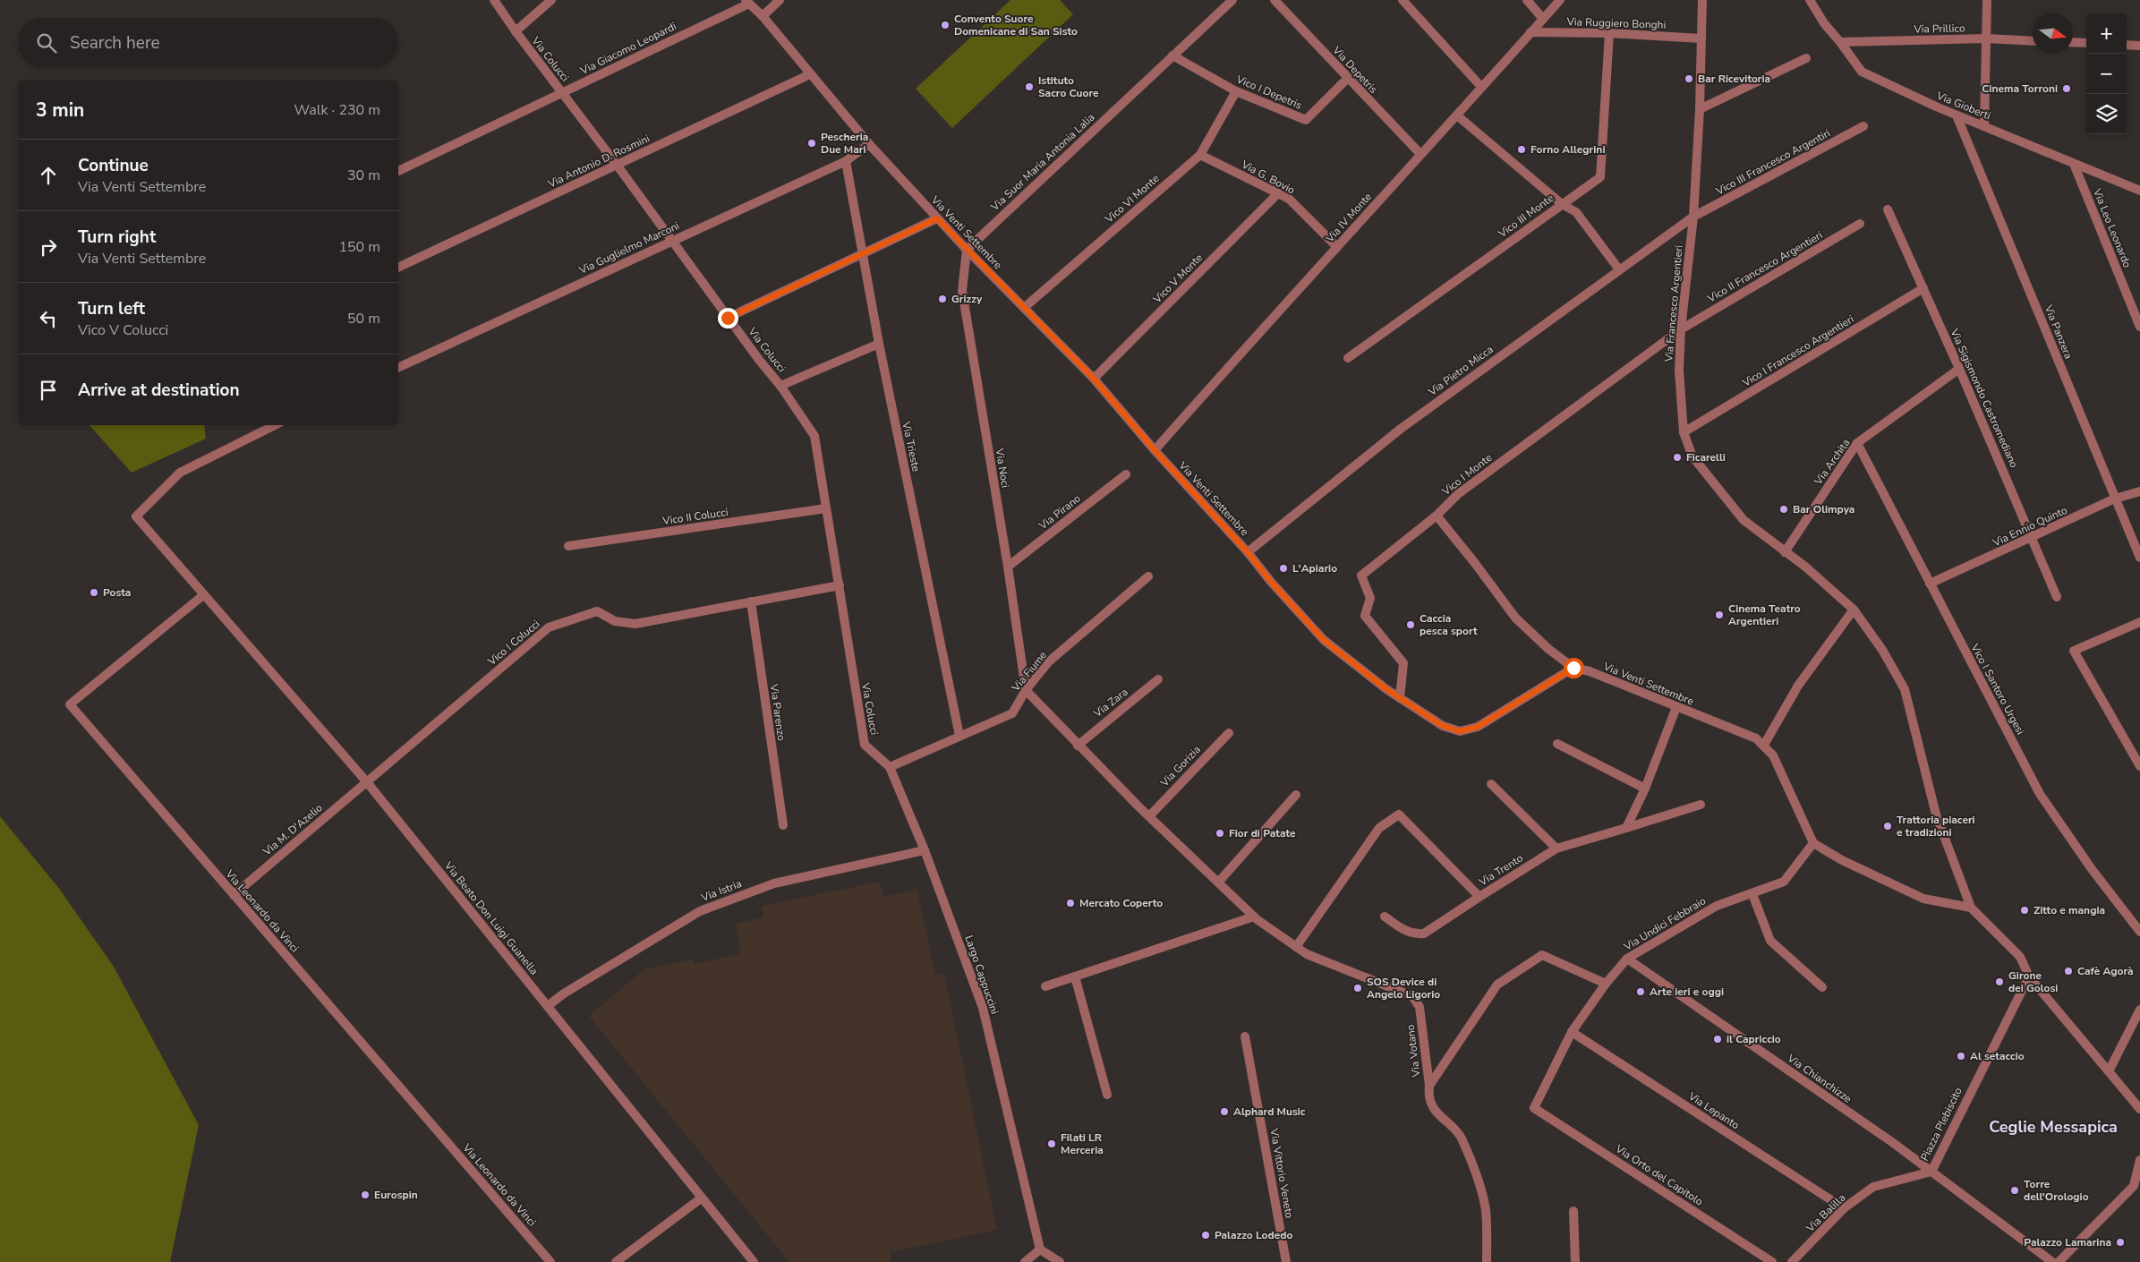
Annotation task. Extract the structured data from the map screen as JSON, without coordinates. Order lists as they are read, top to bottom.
{
  "streets": {
    "street": [
      "Via Ruggiero Bonghi",
      "Via Prillico",
      "Via Giacomo Leopardi",
      "Via Colucci",
      "Via Depetris",
      "Vico I Depetris",
      "Via Gioberti",
      "Via Antonio D. Rosmini",
      "Via Suor Maria Antonia Lalia",
      "Vico III Francesco Argentiri",
      "Via G. Bovio",
      "Vico VI Monte",
      "Vico III Monte",
      "Via IV Monte",
      "Via Leo Leonardo",
      "Via Venti Settembre",
      "Via Guglielmo Marconi",
      "Vico II Francesco Argentieri",
      "Vico V Monte",
      "Via Francesco Argentieri",
      "Via Panzera",
      "Vico I Francesco Argentieri",
      "Via Pietro Micca",
      "Via Sigismondo Castromediano",
      "Via Trieste",
      "Via Archita",
      "Via Noci",
      "Vico I Monte",
      "Via Pirano",
      "Vico II Colucci",
      "Via Ennio Quinto",
      "Vico I Colucci",
      "Via Fiume",
      "Vico I Santoro Urgesi",
      "Via Zara",
      "Via Parenzo",
      "Via Gorizia",
      "Via M. D'Azelio",
      "Via Trento",
      "Via Istria",
      "Via Leonardo da Vinci",
      "Via Beato Don Luigi Guanella",
      "Via Undici Febbraio",
      "Largo Cappuccini",
      "Via Votano",
      "Via Chianchizze",
      "Via Lepanto",
      "Piazza Plebiscito",
      "Via Vittorio Veneto",
      "Via Orto del Capitolo",
      "Via Balilla"
    ]
  },
  "crossings": [
    ["Via Ruggiero Bonghi", "Vico III Monte"],
    ["Via Ruggiero Bonghi", "Via IV Monte"],
    ["Via Ruggiero Bonghi", "Via Francesco Argentieri"],
    ["Via Prillico", "Via Gioberti"],
    ["Via Giacomo Leopardi", "Via Colucci"],
    ["Via Giacomo Leopardi", "Via Venti Settembre"],
    ["Via Colucci", "Via Antonio D. Rosmini"],
    ["Via Colucci", "Via Guglielmo Marconi"],
    ["Via Colucci", "Vico II Colucci"],
    ["Via Colucci", "Vico I Colucci"],
    ["Via Colucci", "Via Fiume"],
    ["Via Colucci", "Largo Cappuccini"],
    ["Via Depetris", "Vico I Depetris"],
    ["Via Depetris", "Via IV Monte"],
    ["Vico I Depetris", "Via Suor Maria Antonia Lalia"],
    ["Vico I Depetris", "Vico VI Monte"],
    ["Via Gioberti", "Via Leo Leonardo"],
    ["Via Gioberti", "Via Panzera"],
    ["Via Antonio D. Rosmini", "Via Venti Settembre"],
    ["Via Suor Maria Antonia Lalia", "Via Venti Settembre"],
    ["Via Suor Maria Antonia Lalia", "Via Noci"],
    ["Vico III Francesco Argentiri", "Via Francesco Argentieri"],
    ["Vico III Francesco Argentiri", "Via Pietro Micca"],
    ["Via G. Bovio", "Vico VI Monte"],
    ["Via G. Bovio", "Via IV Monte"],
    ["Via G. Bovio", "Vico V Monte"],
    ["Vico VI Monte", "Via Venti Settembre"],
    ["Via IV Monte", "Via Venti Settembre"],
    ["Via Venti Settembre", "Via Guglielmo Marconi"],
    ["Via Venti Settembre", "Vico V Monte"],
    ["Via Venti Settembre", "Via Pietro Micca"],
    ["Via Venti Settembre", "Via Noci"],
    ["Via Venti Settembre", "Vico I Monte"],
    ["Via Venti Settembre", "Via Undici Febbraio"],
    ["Via Guglielmo Marconi", "Via Trieste"],
    ["Vico II Francesco Argentieri", "Via Francesco Argentieri"],
    ["Vico II Francesco Argentieri", "Vico I Monte"],
    ["Via Francesco Argentieri", "Vico I Francesco Argentieri"],
    ["Via Francesco Argentieri", "Via Pietro Micca"],
    ["Via Francesco Argentieri", "Via Archita"],
    ["Via Francesco Argentieri", "Vico I Monte"],
    ["Via Panzera", "Via Ennio Quinto"],
    ["Vico I Francesco Argentieri", "Via Sigismondo Castromediano"],
    ["Via Sigismondo Castromediano", "Via Archita"],
    ["Via Sigismondo Castromediano", "Via Ennio Quinto"],
    ["Via Trieste", "Via Fiume"],
    ["Via Archita", "Vico I Santoro Urgesi"],
    ["Via Noci", "Via Pirano"],
    ["Via Noci", "Via Fiume"],
    ["Via Noci", "Via Votano"],
    ["Via Ennio Quinto", "Vico I Santoro Urgesi"],
    ["Vico I Colucci", "Via Parenzo"],
    ["Vico I Colucci", "Via M. D'Azelio"],
    ["Vico I Colucci", "Via Beato Don Luigi Guanella"],
    ["Via Fiume", "Largo Cappuccini"],
    ["Via Fiume", "Via Votano"],
    ["Via Zara", "Via Votano"],
    ["Via Gorizia", "Via Votano"],
    ["Via M. D'Azelio", "Via Leonardo da Vinci"],
    ["Via M. D'Azelio", "Via Beato Don Luigi Guanella"],
    ["Via Trento", "Via Votano"],
    ["Via Istria", "Via Beato Don Luigi Guanella"],
    ["Via Istria", "Largo Cappuccini"],
    ["Via Leonardo da Vinci", "Via Beato Don Luigi Guanella"],
    ["Via Undici Febbraio", "Via Chianchizze"],
    ["Via Undici Febbraio", "Via Lepanto"],
    ["Via Undici Febbraio", "Via Orto del Capitolo"],
    ["Via Chianchizze", "Piazza Plebiscito"],
    ["Via Chianchizze", "Via Balilla"],
    ["Via Lepanto", "Via Balilla"],
    ["Piazza Plebiscito", "Via Balilla"]
  ],
  "districts": ["Ceglie Messapica"],
  "places": [
    "Convento Suore Domenicane di San Sisto",
    "Bar Ricevitoria",
    "Istituto Sacro Cuore",
    "Cinema Torroni",
    "Pescheria Due Mari",
    "Forno Allegrini",
    "Grizzy",
    "Ficarelli",
    "Bar Olimpya",
    "L'Apiario",
    "Posta",
    "Cinema Teatro Argentieri",
    "Caccia pesca sport",
    "Trattoria piaceri e tradizioni",
    "Fior di Patate",
    "Mercato Coperto",
    "Zitto e mangia",
    "Cafè Agorà",
    "Girone dei Golosi",
    "SOS Device di Angelo Ligorio",
    "Arte ieri e oggi",
    "il Capriccio",
    "Al setaccio",
    "Alphard Music",
    "Filati LR Merceria",
    "Torre dell'Orologio",
    "Eurospin",
    "Palazzo Lodedo",
    "Palazzo Lamarina"
  ],
  "north": "right",
  "page": {
    "map_buttons": ["+", "−"],
    "search": "Search here",
    "heading": ["3 min", "Walk · 230 m"],
    "list": [
      ["Continue", "Via Venti Settembre", "30 m"],
      ["Turn right", "Via Venti Settembre", "150 m"],
      ["Turn left", "Vico V Colucci", "50 m"],
      "Arrive at destination"
    ]
  }
}
